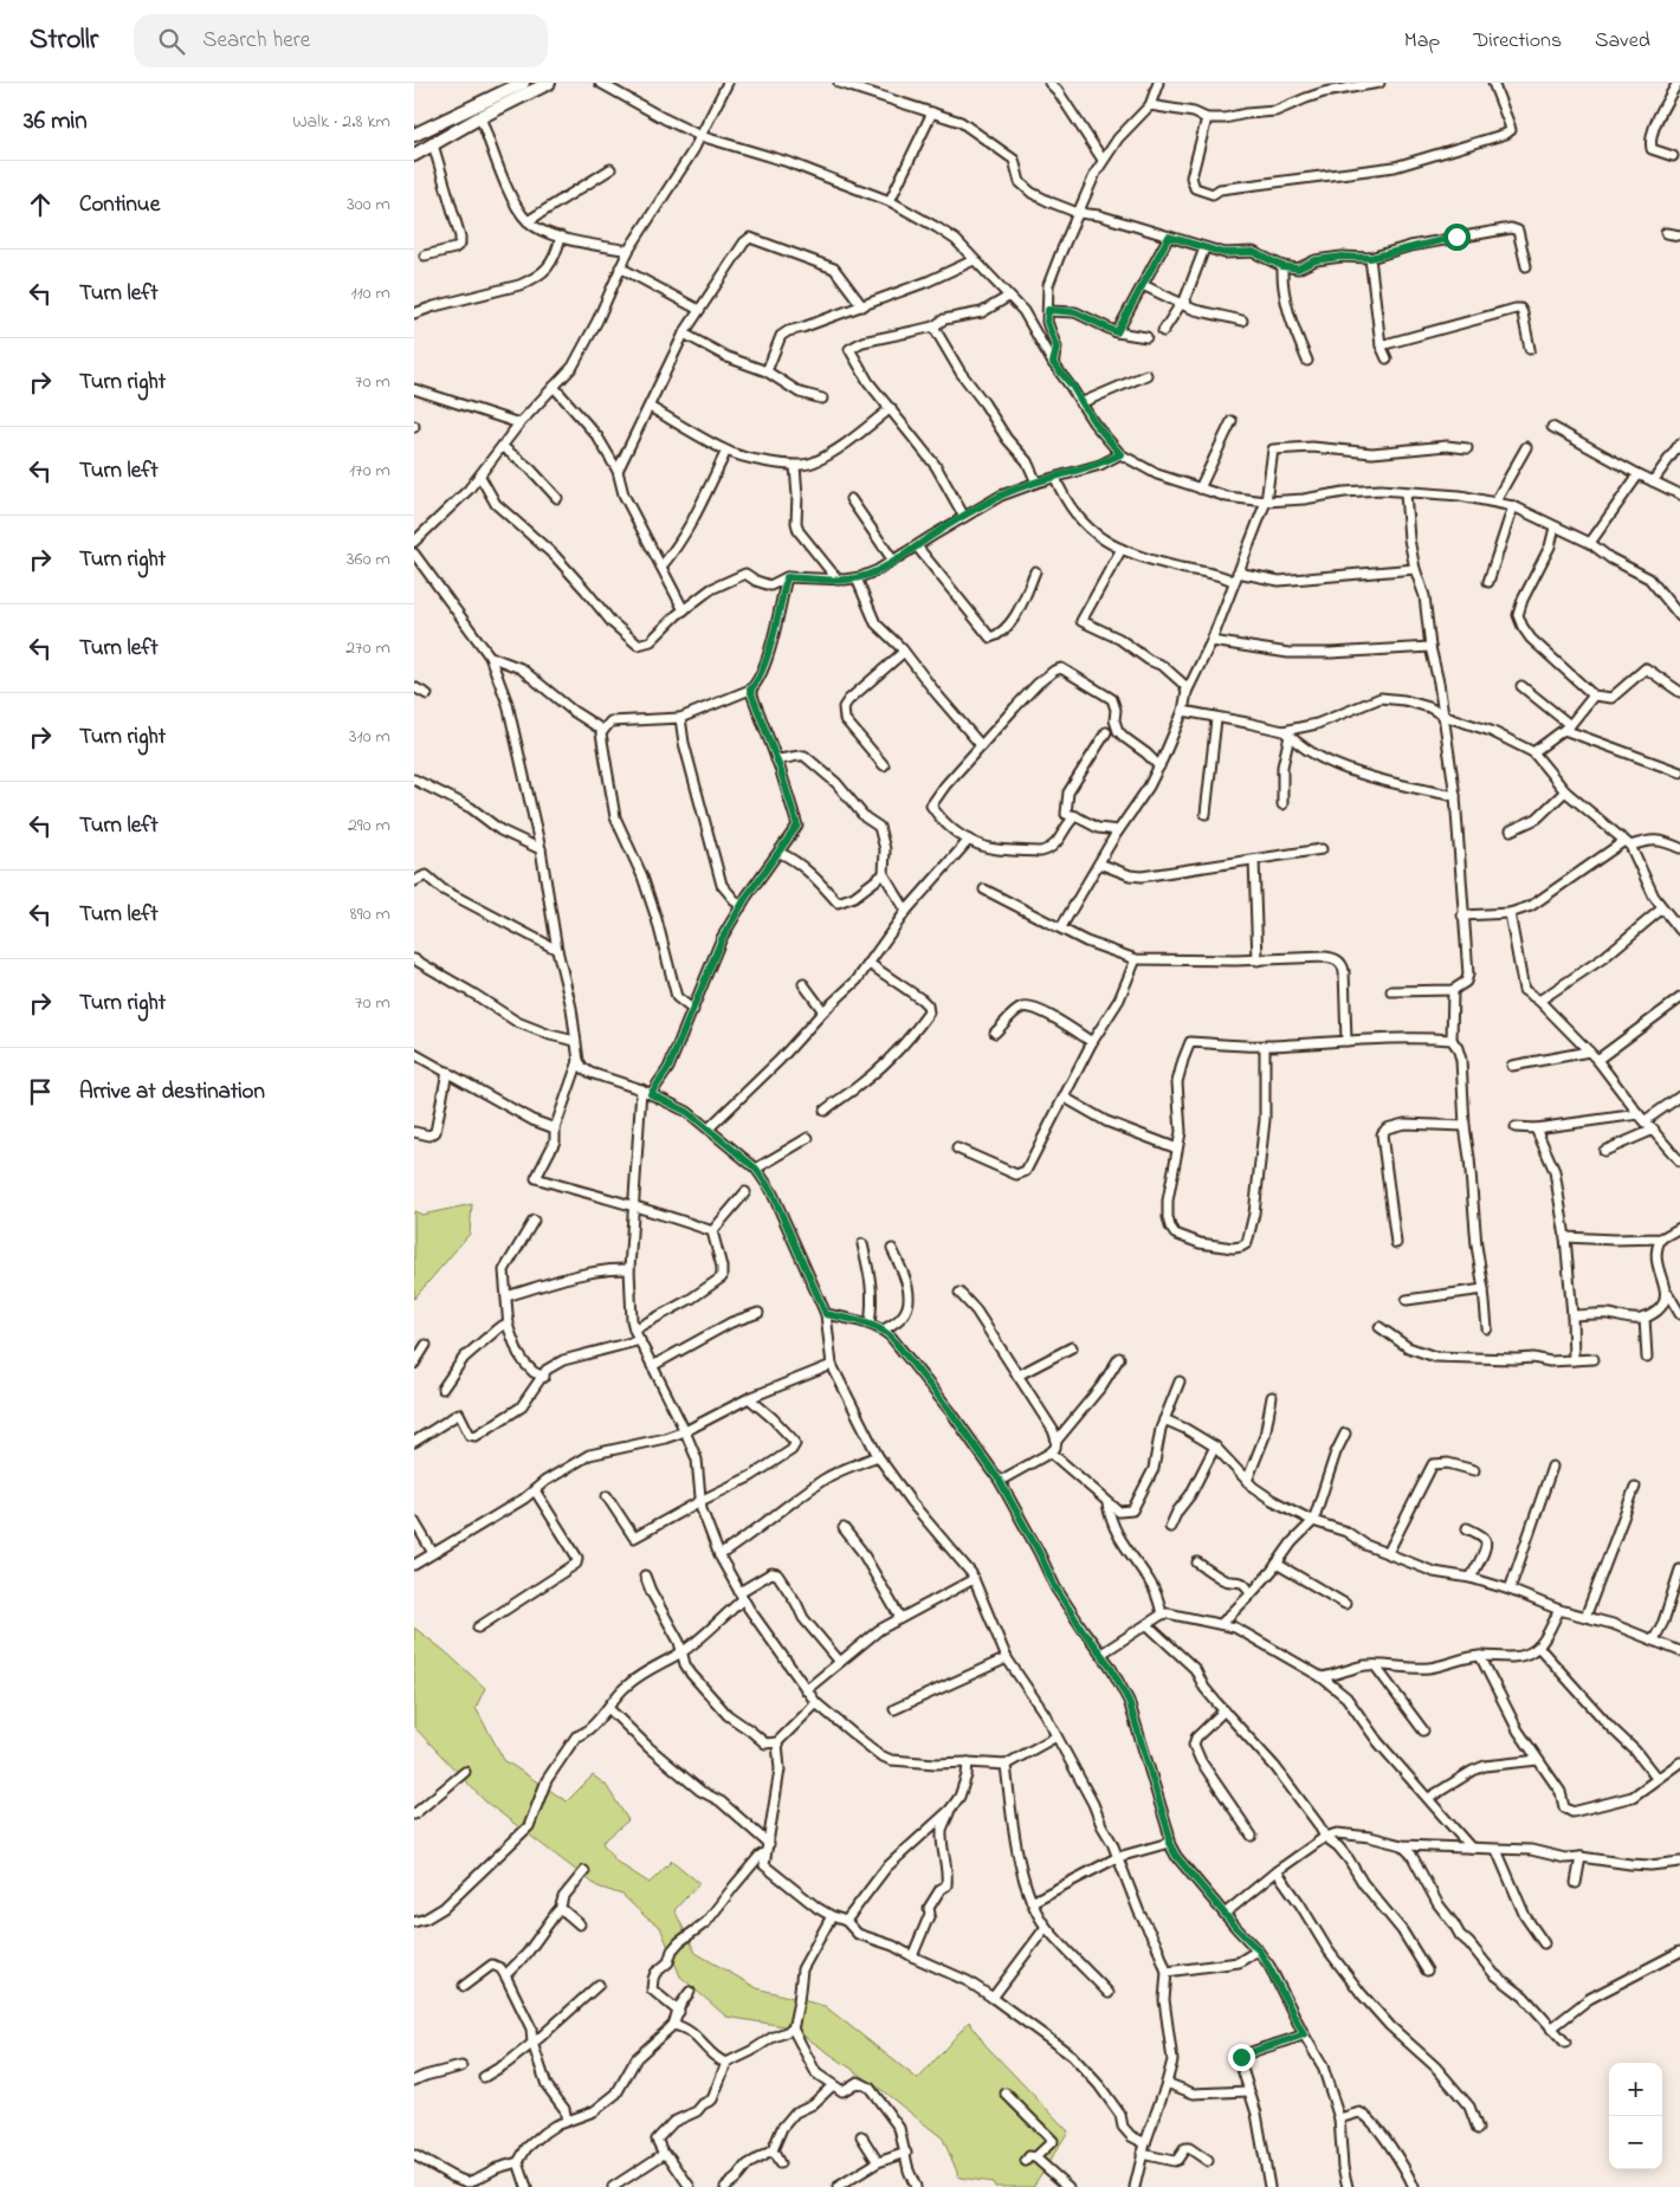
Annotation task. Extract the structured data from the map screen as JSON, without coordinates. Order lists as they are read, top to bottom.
{
  "page": {
    "header": "Strollr",
    "search": "Search here",
    "nav": ["Map", "Directions", "Saved"],
    "heading": ["36 min", "Walk · 2.8 km"],
    "list": [
      ["Continue", "300 m"],
      ["Turn left", "110 m"],
      ["Turn right", "70 m"],
      ["Turn left", "170 m"],
      ["Turn right", "360 m"],
      ["Turn left", "270 m"],
      ["Turn right", "310 m"],
      ["Turn left", "290 m"],
      ["Turn left", "890 m"],
      ["Turn right", "70 m"],
      "Arrive at destination"
    ],
    "map_buttons": ["+", "−"]
  }
}
